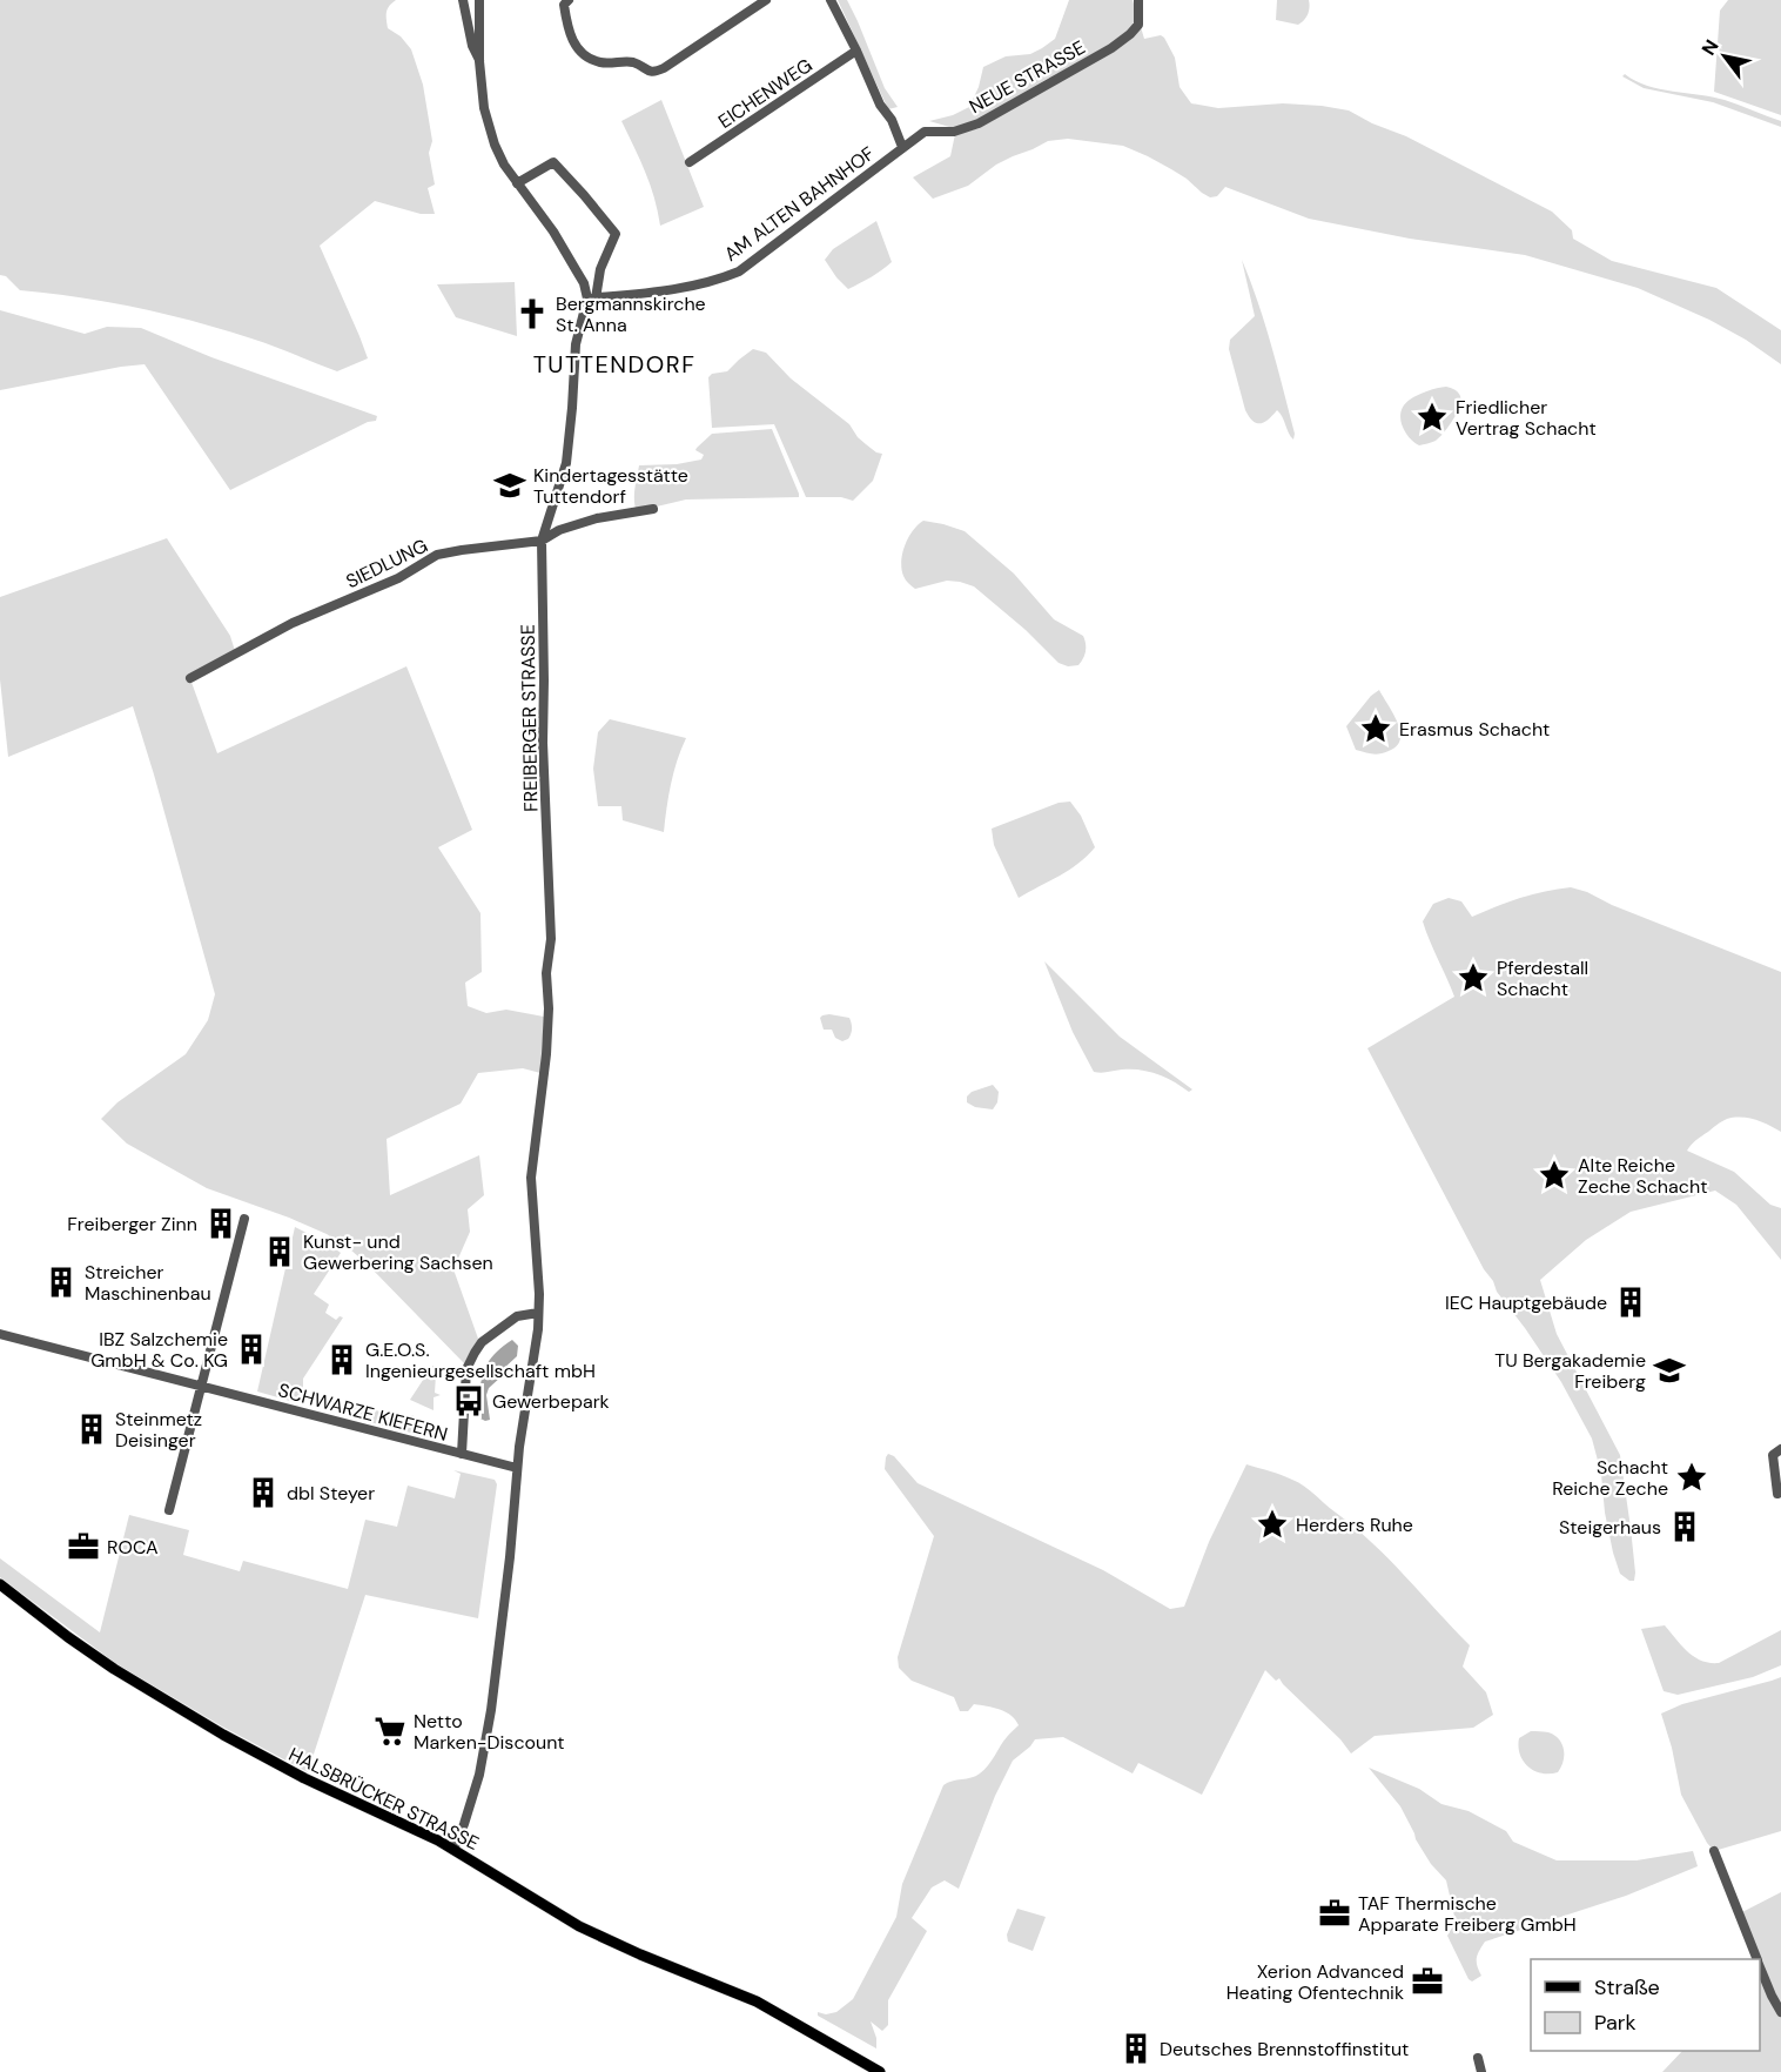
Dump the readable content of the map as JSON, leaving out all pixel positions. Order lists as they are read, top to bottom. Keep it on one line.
{"streets":{"main road":["HALSBRÜCKER STRASSE"],"street":["NEUE STRASSE","EICHENWEG","AM ALTEN BAHNHOF","SIEDLUNG","FREIBERGER STRASSE","SCHWARZE KIEFERN"]},"crossings":[["NEUE STRASSE","AM ALTEN BAHNHOF"],["AM ALTEN BAHNHOF","FREIBERGER STRASSE"],["SIEDLUNG","FREIBERGER STRASSE"],["FREIBERGER STRASSE","SCHWARZE KIEFERN"],["FREIBERGER STRASSE","HALSBRÜCKER STRASSE"]],"districts":["TUTTENDORF"],"places":{"church":["Bergmannskirche St. Anna"],"place":["Friedlicher Vertrag Schacht","Erasmus Schacht","Pferdestall Schacht","Alte Reiche Zeche Schacht","Schacht Reiche Zeche","Herders Ruhe"],"school or university":["Kindertagesstätte Tuttendorf","TU Bergakademie Freiberg"],"building":["Freiberger Zinn","Kunst- und Gewerbering Sachsen","Streicher Maschinenbau","IEC Hauptgebäude","IBZ Salzchemie GmbH & Co. KG","G.E.O.S. Ingenieurgesellschaft mbH","Steinmetz Deisinger","dbl Steyer","Steigerhaus","Deutsches Brennstoffinstitut"],"bus stop":["Gewerbepark"],"office":["ROCA","TAF Thermische Apparate Freiberg GmbH","Xerion Advanced Heating Ofentechnik"],"supermarket":["Netto Marken-Discount"]},"legend":["Straße","Park"],"north":"top left"}
